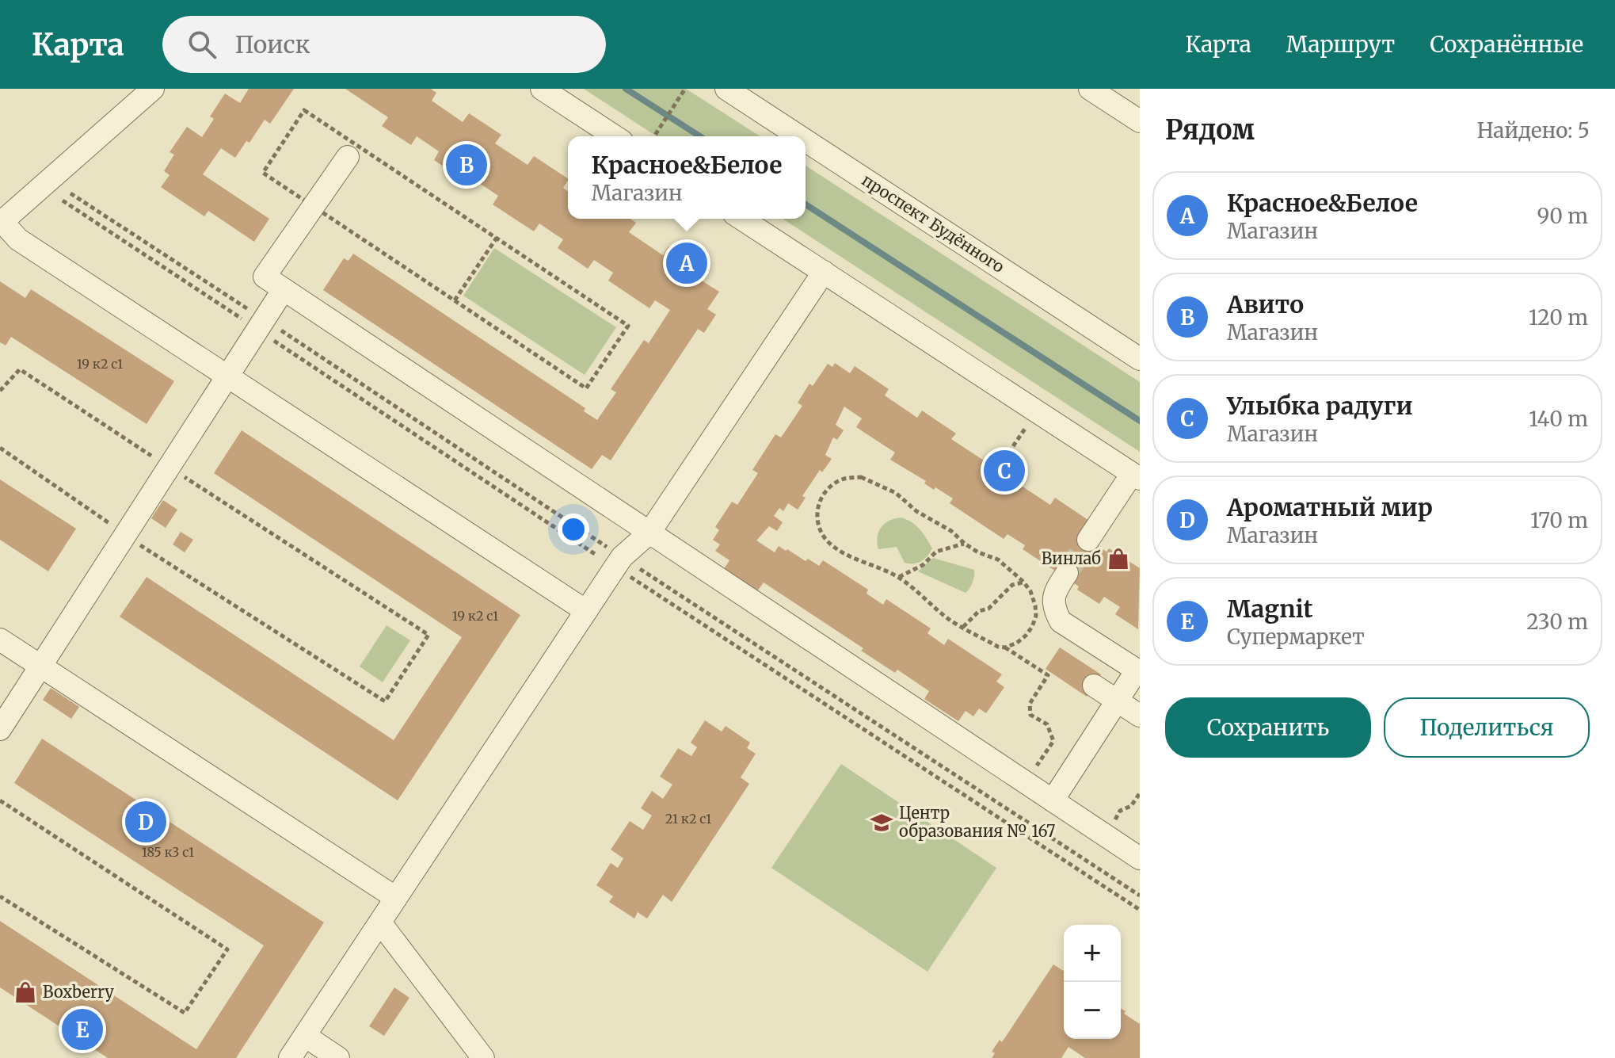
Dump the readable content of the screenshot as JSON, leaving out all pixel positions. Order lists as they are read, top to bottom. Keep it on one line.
{"streets":{"street":["проспект Будённого"]},"places":{"shop":["Винлаб","Boxberry"],"school or university":["Центр образования № 167"]},"house_numbers":["19 к2 с1","19 к2 с1","21 к2 с1","185 к3 с1"],"page":{"header":"Карта","search":"Поиск","nav":["Карта","Маршрут","Сохранённые"],"heading":["Рядом","Найдено: 5"],"popup":["Красное&Белое","Магазин"],"pins":["B","A","C","D","E"],"list":[{"mark":"A","name":"Красное&Белое","note":"Магазин","value":"90 m"},{"mark":"B","name":"Авито","note":"Магазин","value":"120 m"},{"mark":"C","name":"Улыбка радуги","note":"Магазин","value":"140 m"},{"mark":"D","name":"Ароматный мир","note":"Магазин","value":"170 m"},{"mark":"E","name":"Magnit","note":"Супермаркет","value":"230 m"}],"buttons":["Сохранить","Поделиться"],"map_buttons":["+","−"]}}
